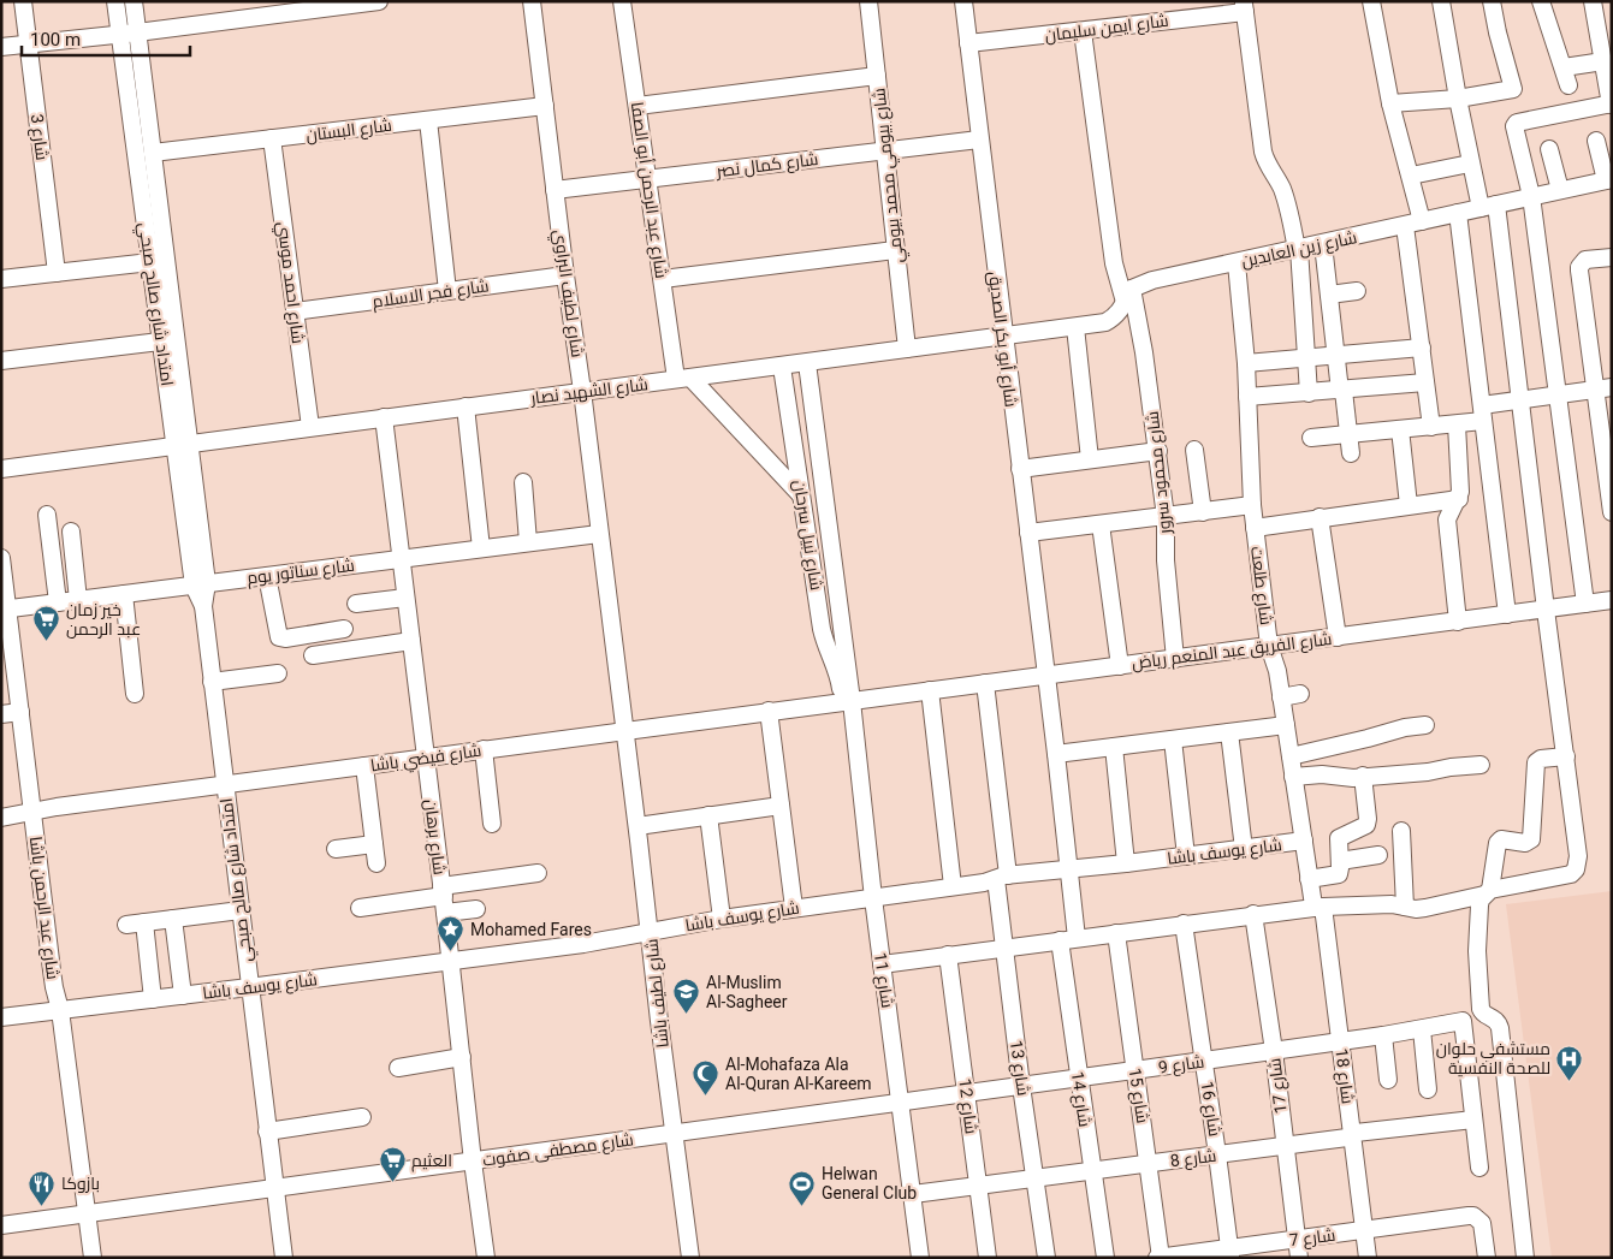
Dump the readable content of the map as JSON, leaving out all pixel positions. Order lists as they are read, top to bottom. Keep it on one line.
{"streets":{"street":["شارع ايمن سليمان","شارع البستان","شارع 3","شارع كمال نصر","شارع بيومي محمد بيومي","شارع عبد الرحمن أبو الصفا","شارع زين العابدين","شارع احمد موسي","شارع فجر الاسلام","شارع لطيف البراوي","امتداد شارع صالح صبحي","شارع أبو بكر الصديق","شارع الشهيد نصار","شارع محمود سرور","شارع نبيل سرحان","شارع سناتور يوم","شارع طلعت","شارع الفريق عبد المنعم رياض","شارع فيضي باشا","شارع برهان","شارع يوسف باشا","شارع عبد الرحمن باشا","شارع 11","شارع لطيف باشا","شارع 9","شارع 13","شارع 18","شارع 17","شارع 15","شارع 14","شارع 12","شارع 16","شارع مصطفى صفوت","شارع 8","شارع 7"]},"crossings":[["شارع ايمن سليمان","شارع أبو بكر الصديق"],["شارع ايمن سليمان","شارع محمود سرور"],["شارع البستان","شارع احمد موسي"],["شارع البستان","شارع لطيف البراوي"],["شارع البستان","امتداد شارع صالح صبحي"],["شارع كمال نصر","شارع بيومي محمد بيومي"],["شارع كمال نصر","شارع عبد الرحمن أبو الصفا"],["شارع كمال نصر","شارع لطيف البراوي"],["شارع كمال نصر","شارع أبو بكر الصديق"],["شارع بيومي محمد بيومي","شارع الشهيد نصار"],["شارع عبد الرحمن أبو الصفا","شارع الشهيد نصار"],["شارع زين العابدين","شارع أبو بكر الصديق"],["شارع زين العابدين","شارع الشهيد نصار"],["شارع زين العابدين","شارع محمود سرور"],["شارع زين العابدين","شارع طلعت"],["شارع احمد موسي","شارع فجر الاسلام"],["شارع احمد موسي","شارع الشهيد نصار"],["شارع فجر الاسلام","شارع لطيف البراوي"],["شارع لطيف البراوي","شارع الشهيد نصار"],["شارع لطيف البراوي","شارع سناتور يوم"],["شارع لطيف البراوي","شارع فيضي باشا"],["شارع لطيف البراوي","شارع لطيف باشا"],["امتداد شارع صالح صبحي","شارع الشهيد نصار"],["امتداد شارع صالح صبحي","شارع سناتور يوم"],["امتداد شارع صالح صبحي","شارع فيضي باشا"],["امتداد شارع صالح صبحي","شارع يوسف باشا"],["امتداد شارع صالح صبحي","شارع مصطفى صفوت"],["شارع أبو بكر الصديق","شارع الشهيد نصار"],["شارع أبو بكر الصديق","شارع الفريق عبد المنعم رياض"],["شارع أبو بكر الصديق","شارع 14"],["شارع الشهيد نصار","شارع نبيل سرحان"],["شارع الشهيد نصار","شارع برهان"],["شارع محمود سرور","شارع الفريق عبد المنعم رياض"],["شارع نبيل سرحان","شارع الفريق عبد المنعم رياض"],["شارع نبيل سرحان","شارع فيضي باشا"],["شارع نبيل سرحان","شارع 11"],["شارع سناتور يوم","شارع برهان"],["شارع سناتور يوم","شارع عبد الرحمن باشا"],["شارع طلعت","شارع الفريق عبد المنعم رياض"],["شارع طلعت","شارع يوسف باشا"],["شارع طلعت","شارع 18"],["شارع الفريق عبد المنعم رياض","شارع فيضي باشا"],["شارع الفريق عبد المنعم رياض","شارع 11"],["شارع الفريق عبد المنعم رياض","شارع 13"],["شارع فيضي باشا","شارع برهان"],["شارع فيضي باشا","شارع عبد الرحمن باشا"],["شارع فيضي باشا","شارع 11"],["شارع فيضي باشا","شارع لطيف باشا"],["شارع برهان","شارع يوسف باشا"],["شارع برهان","شارع مصطفى صفوت"],["شارع يوسف باشا","شارع عبد الرحمن باشا"],["شارع يوسف باشا","شارع 11"],["شارع يوسف باشا","شارع لطيف باشا"],["شارع يوسف باشا","شارع 13"],["شارع يوسف باشا","شارع 14"],["شارع عبد الرحمن باشا","شارع مصطفى صفوت"],["شارع 11","شارع 9"],["شارع 11","شارع مصطفى صفوت"],["شارع 11","شارع 8"],["شارع لطيف باشا","شارع مصطفى صفوت"],["شارع 9","شارع 13"],["شارع 9","شارع 18"],["شارع 9","شارع 17"],["شارع 9","شارع 15"],["شارع 9","شارع 14"],["شارع 9","شارع 12"],["شارع 9","شارع 16"],["شارع 9","شارع مصطفى صفوت"],["شارع 9","شارع 8"],["شارع 13","شارع 8"],["شارع 18","شارع 8"],["شارع 18","شارع 7"],["شارع 17","شارع 8"],["شارع 17","شارع 7"],["شارع 15","شارع 8"],["شارع 15","شارع 7"],["شارع 14","شارع 8"],["شارع 12","شارع 8"],["شارع 16","شارع 8"],["شارع 16","شارع 7"]],"places":{"supermarket":["خير زمان عبد الرحمن","العثيم"],"place":["Mohamed Fares"],"school or university":["Al-Muslim Al-Sagheer"],"hospital":["مستشفي حلوان للصحة النفسية"],"mosque":["Al-Mohafaza Ala Al-Quran Al-Kareem"],"restaurant":["بازوكا"],"sports":["Helwan General Club"]},"scale_bar":"100 m"}
